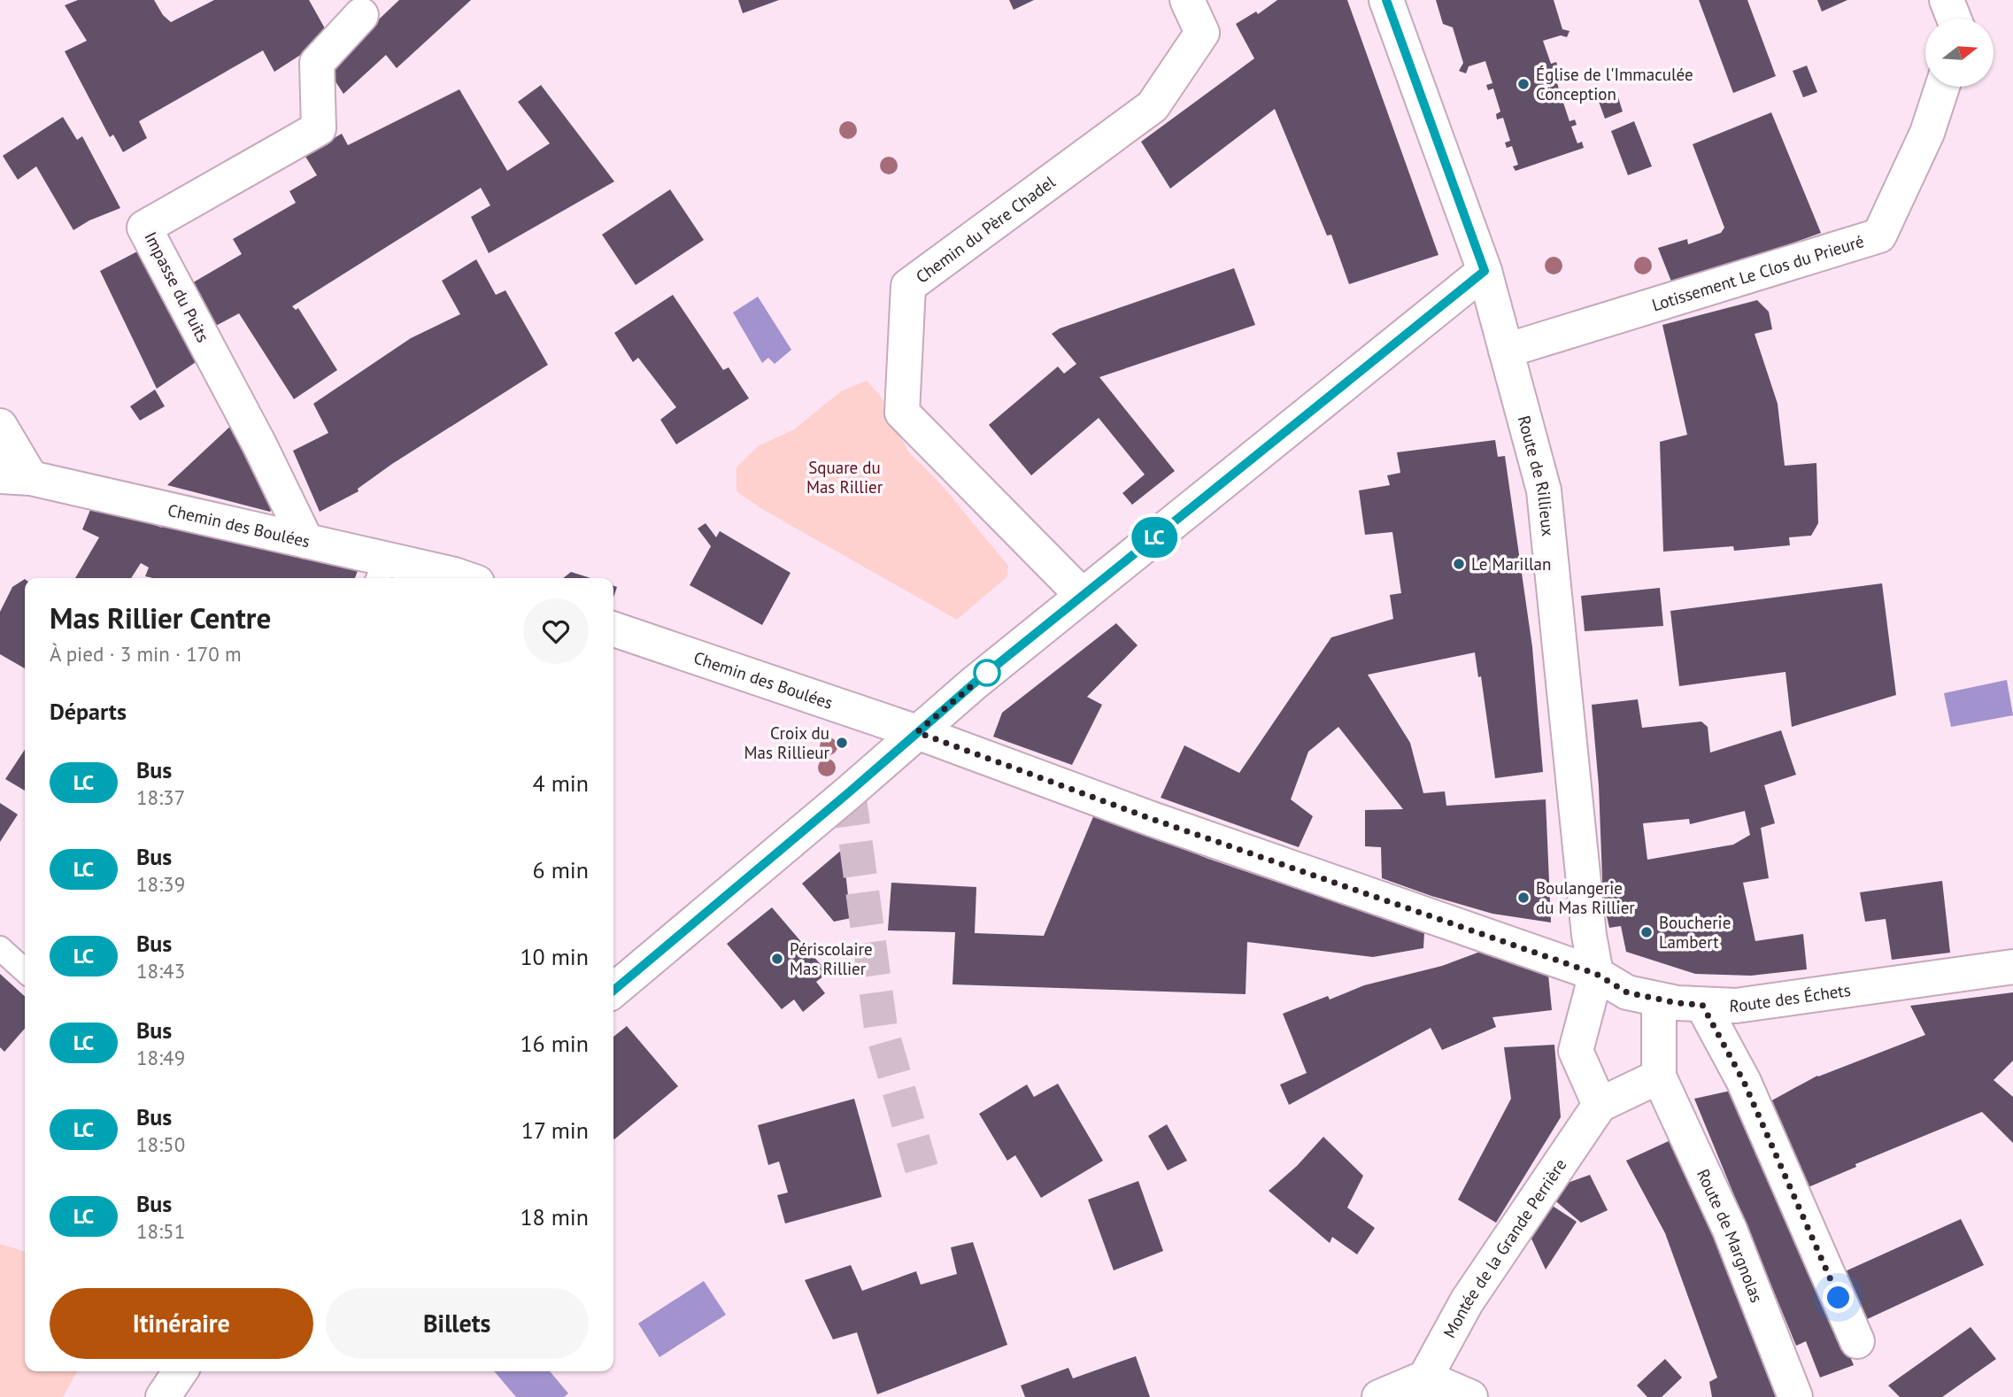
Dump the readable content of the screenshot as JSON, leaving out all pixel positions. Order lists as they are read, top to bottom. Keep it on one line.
{"streets":{"street":["Chemin du Père Chadel","Lotissement Le Clos du Prieuré","Impasse du Puits","Route de Rillieux","Chemin des Boulées","Route des Échets","Route de Margnolas","Montée de la Grande Perrière"]},"crossings":[["Lotissement Le Clos du Prieuré","Route de Rillieux"],["Impasse du Puits","Chemin des Boulées"],["Route de Rillieux","Route des Échets"],["Chemin des Boulées","Route des Échets"]],"parks":["Square du Mas Rillier"],"places":["Église de l'Immaculée Conception","Le Marillan","Croix du Mas Rillieur","Boulangerie du Mas Rillier","Boucherie Lambert","Périscolaire Mas Rillier"],"lines":["bus line LC"],"north":"right","page":{"on_map":"LC","heading":[["Mas Rillier Centre","À pied · 3 min · 170 m"],"Départs"],"list":[{"mark":"LC","name":"Bus","note":"18:37","value":"4 min"},{"mark":"LC","name":"Bus","note":"18:39","value":"6 min"},{"mark":"LC","name":"Bus","note":"18:43","value":"10 min"},{"mark":"LC","name":"Bus","note":"18:49","value":"16 min"},{"mark":"LC","name":"Bus","note":"18:50","value":"17 min"},{"mark":"LC","name":"Bus","note":"18:51","value":"18 min"}],"buttons":["Itinéraire","Billets"]}}
